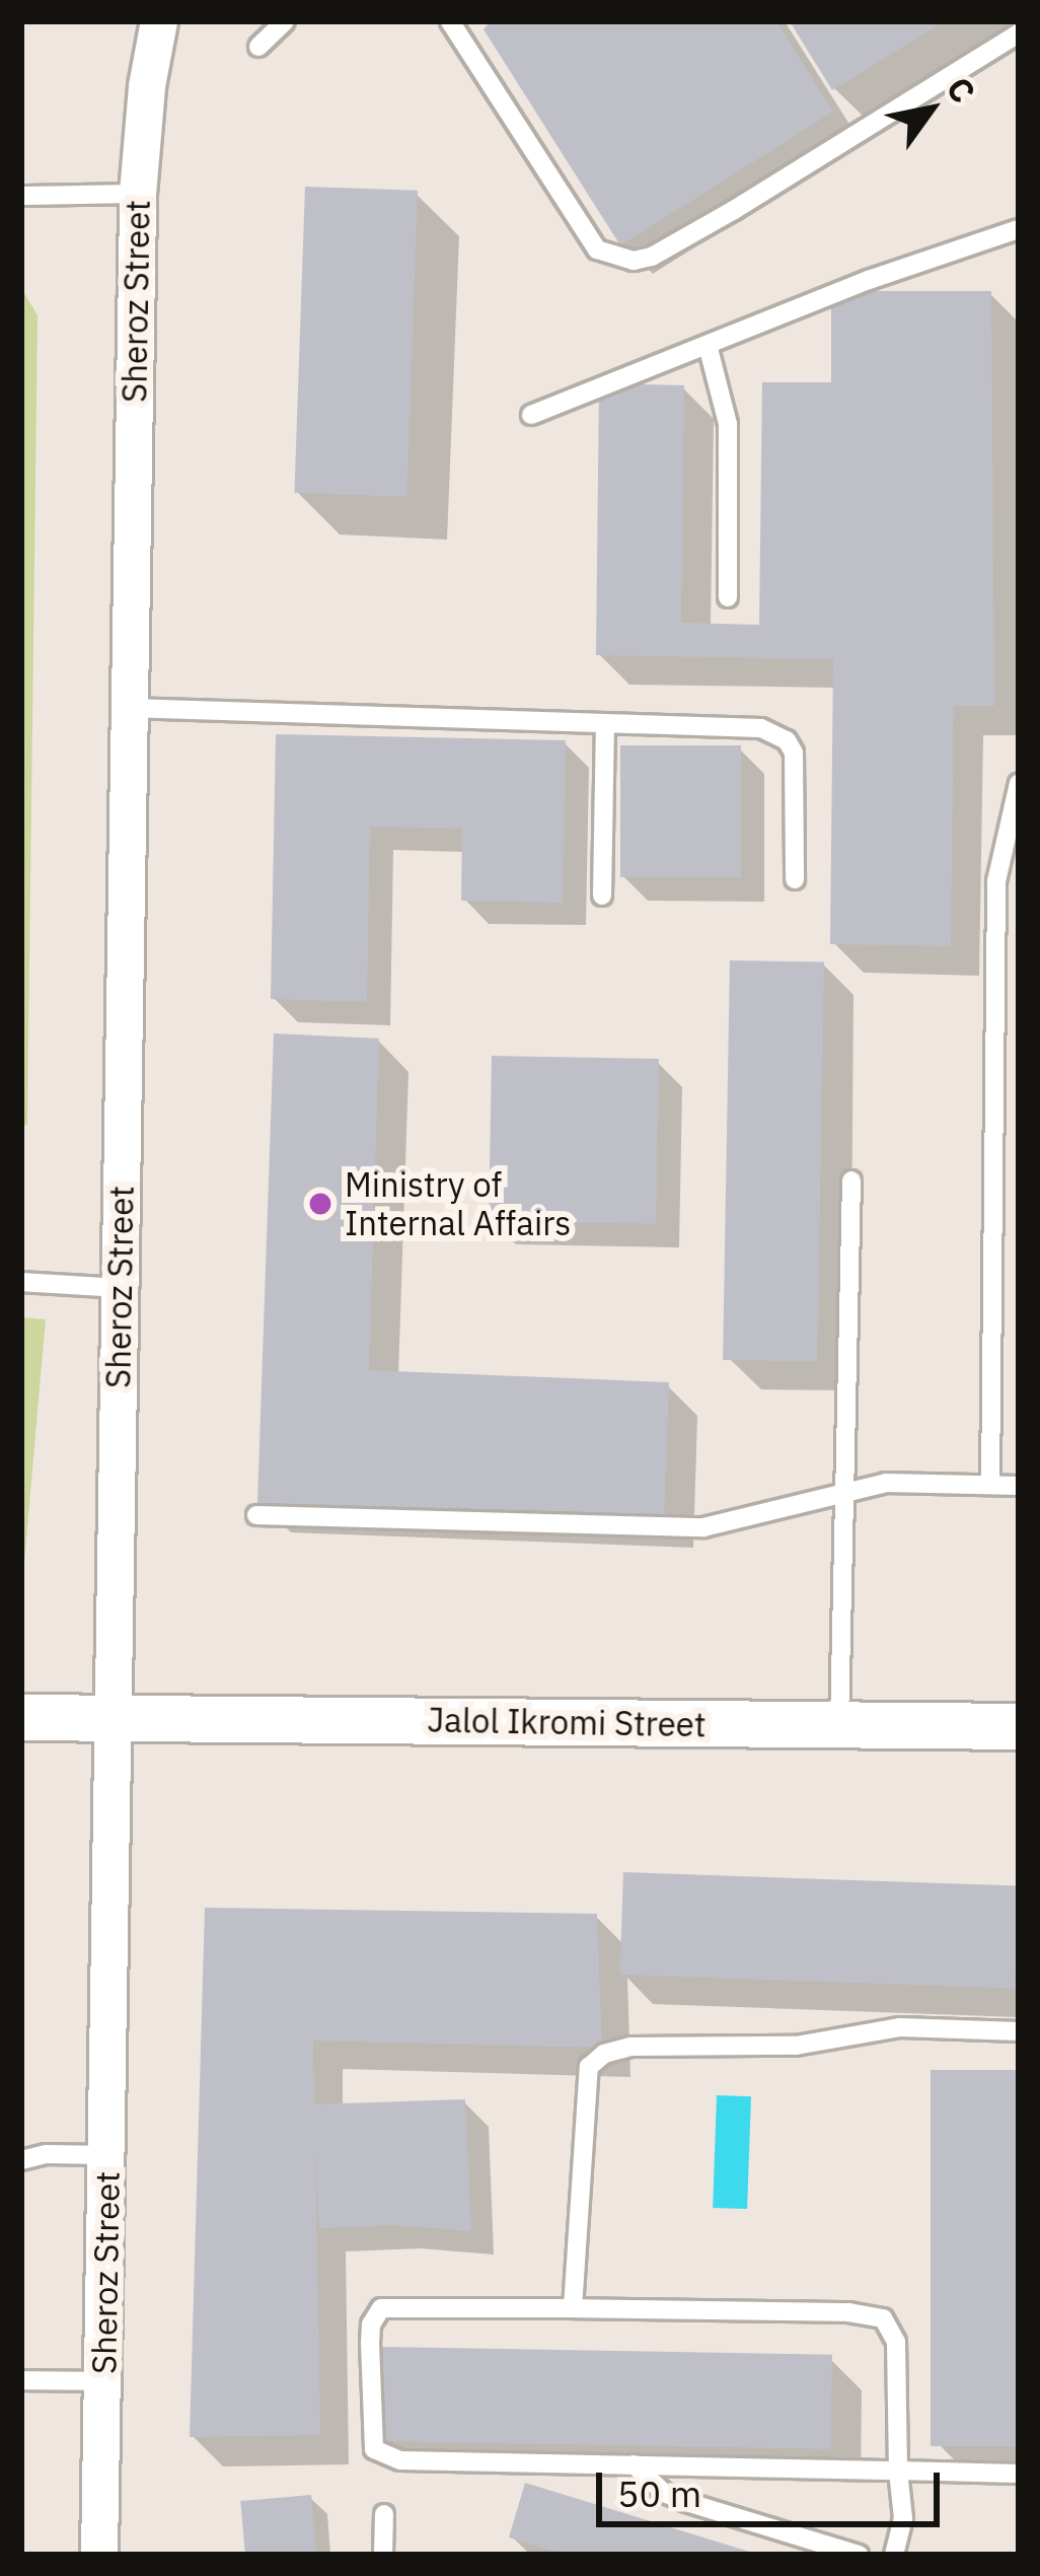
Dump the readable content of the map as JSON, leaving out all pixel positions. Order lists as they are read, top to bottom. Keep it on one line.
{"streets":{"street":["Sheroz Street","Jalol Ikromi Street"]},"crossings":[["Sheroz Street","Jalol Ikromi Street"]],"places":["Ministry of Internal Affairs"],"scale_bar":"50 m","north":"top right"}
